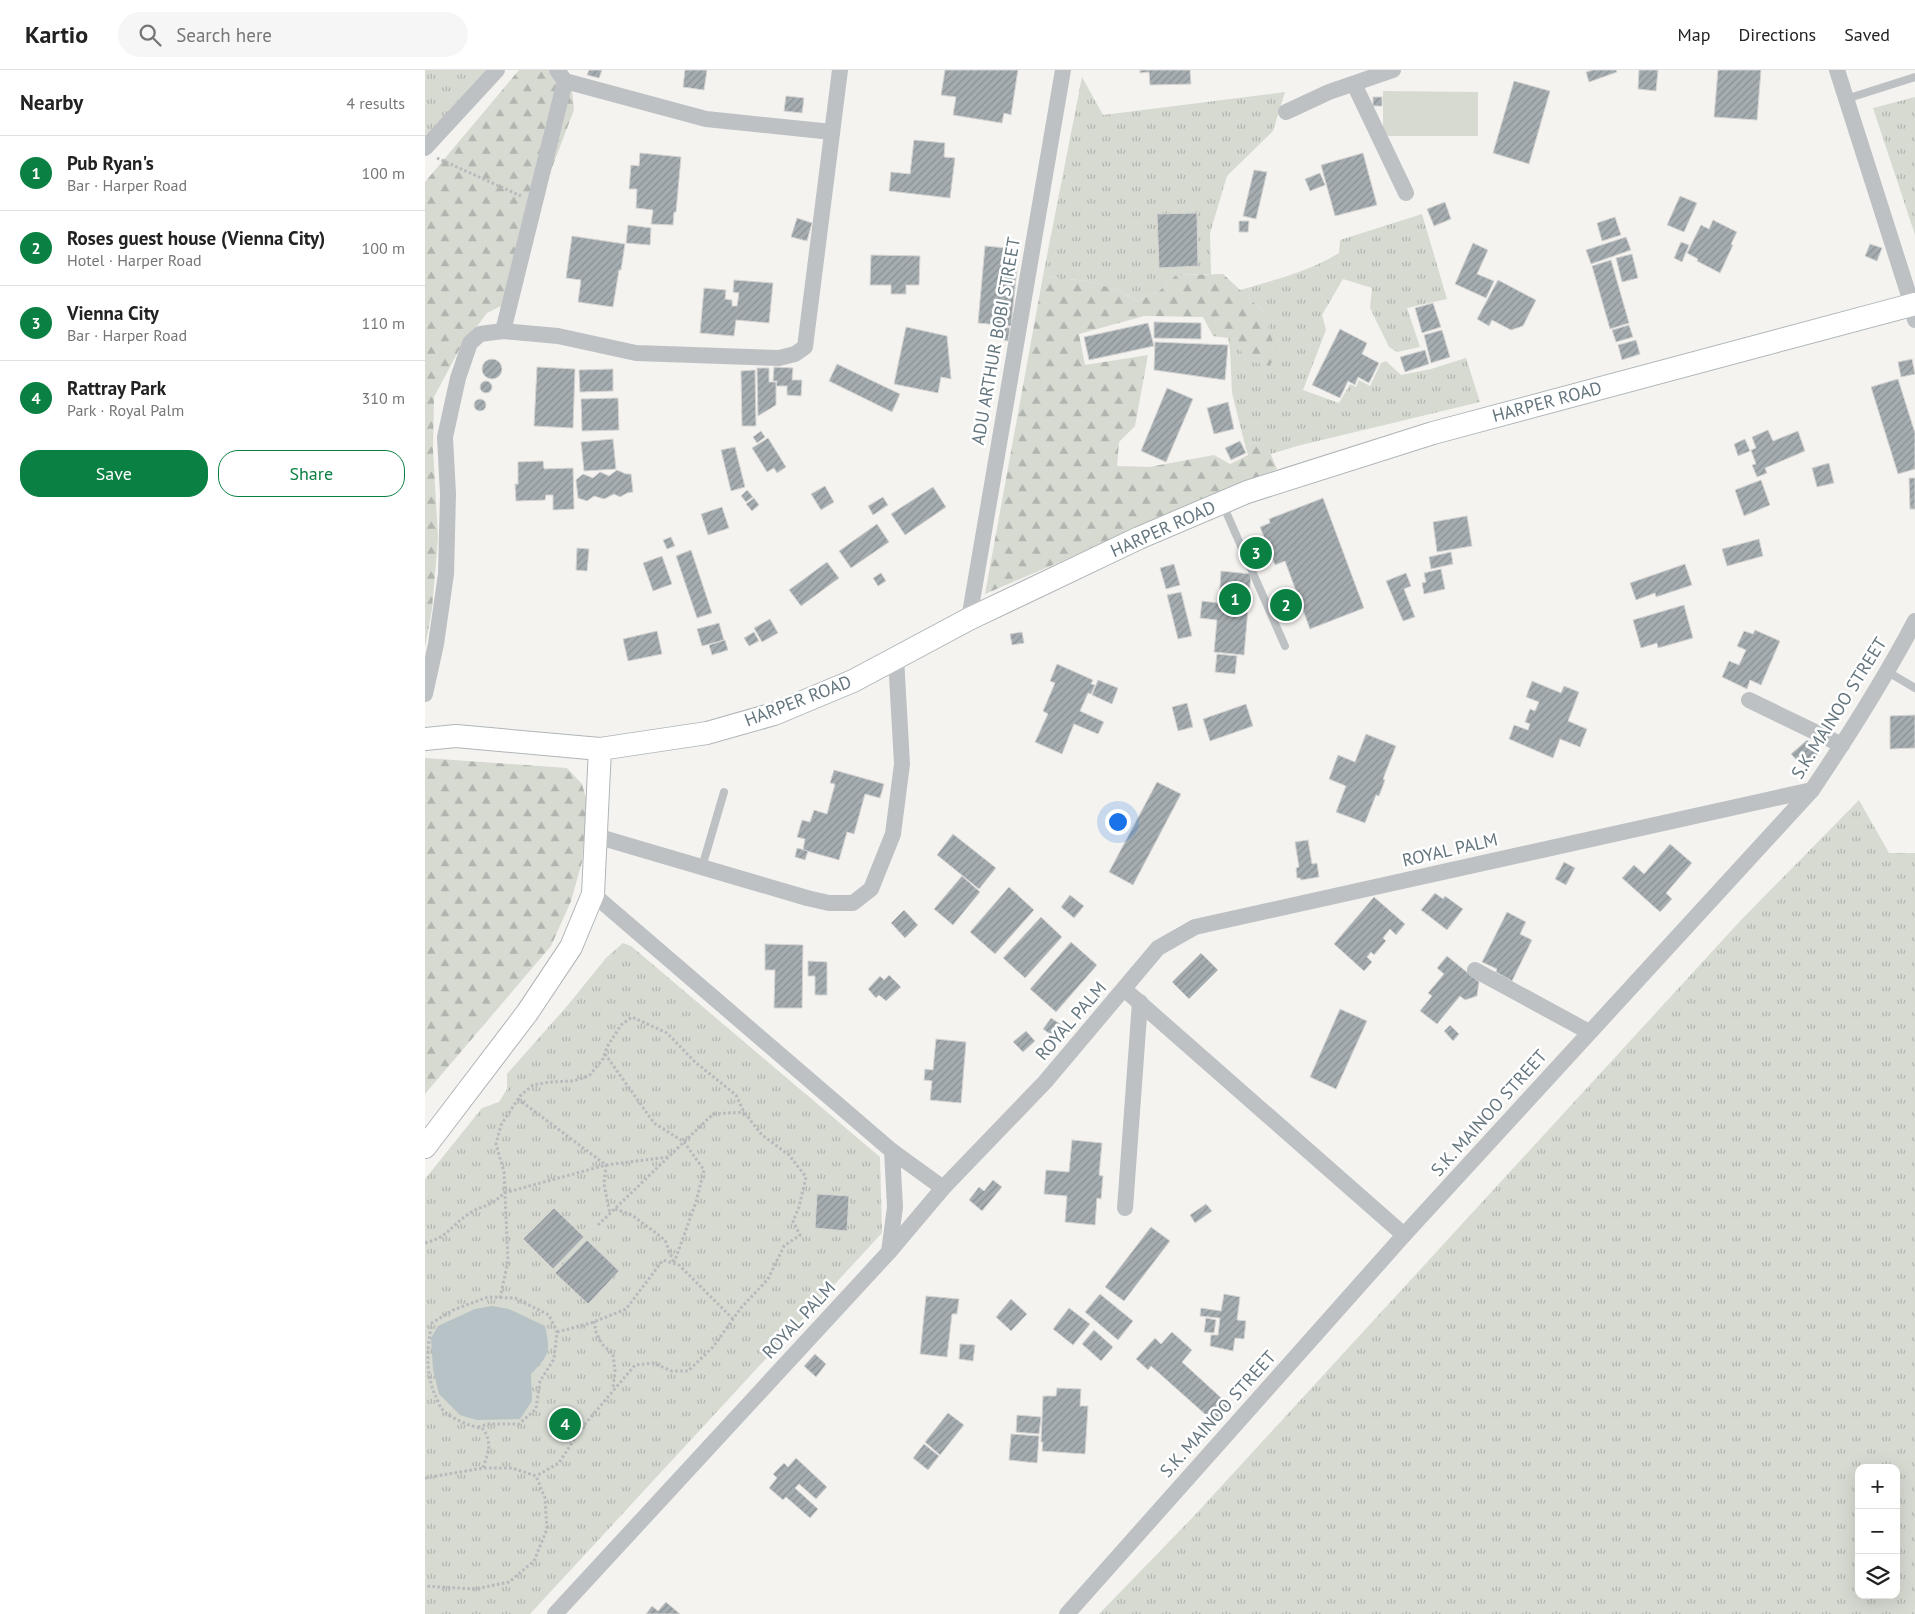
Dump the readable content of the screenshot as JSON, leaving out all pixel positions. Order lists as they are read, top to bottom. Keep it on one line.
{"streets":{"main road":["HARPER ROAD"],"street":["ADU ARTHUR BOBI STREET","S.K. MAINOO STREET","ROYAL PALM"]},"crossings":[["ADU ARTHUR BOBI STREET","HARPER ROAD"],["S.K. MAINOO STREET","ROYAL PALM"]],"page":{"header":"Kartio","search":"Search here","nav":["Map","Directions","Saved"],"heading":["Nearby","4 results"],"list":[{"mark":"1","name":"Pub Ryan's","note":"Bar · Harper Road","value":"100 m"},{"mark":"2","name":"Roses guest house (Vienna City)","note":"Hotel · Harper Road","value":"100 m"},{"mark":"3","name":"Vienna City","note":"Bar · Harper Road","value":"110 m"},{"mark":"4","name":"Rattray Park","note":"Park · Royal Palm","value":"310 m"}],"buttons":["Save","Share"],"pins":["3","1","2","4"],"map_buttons":["+","−"]}}
